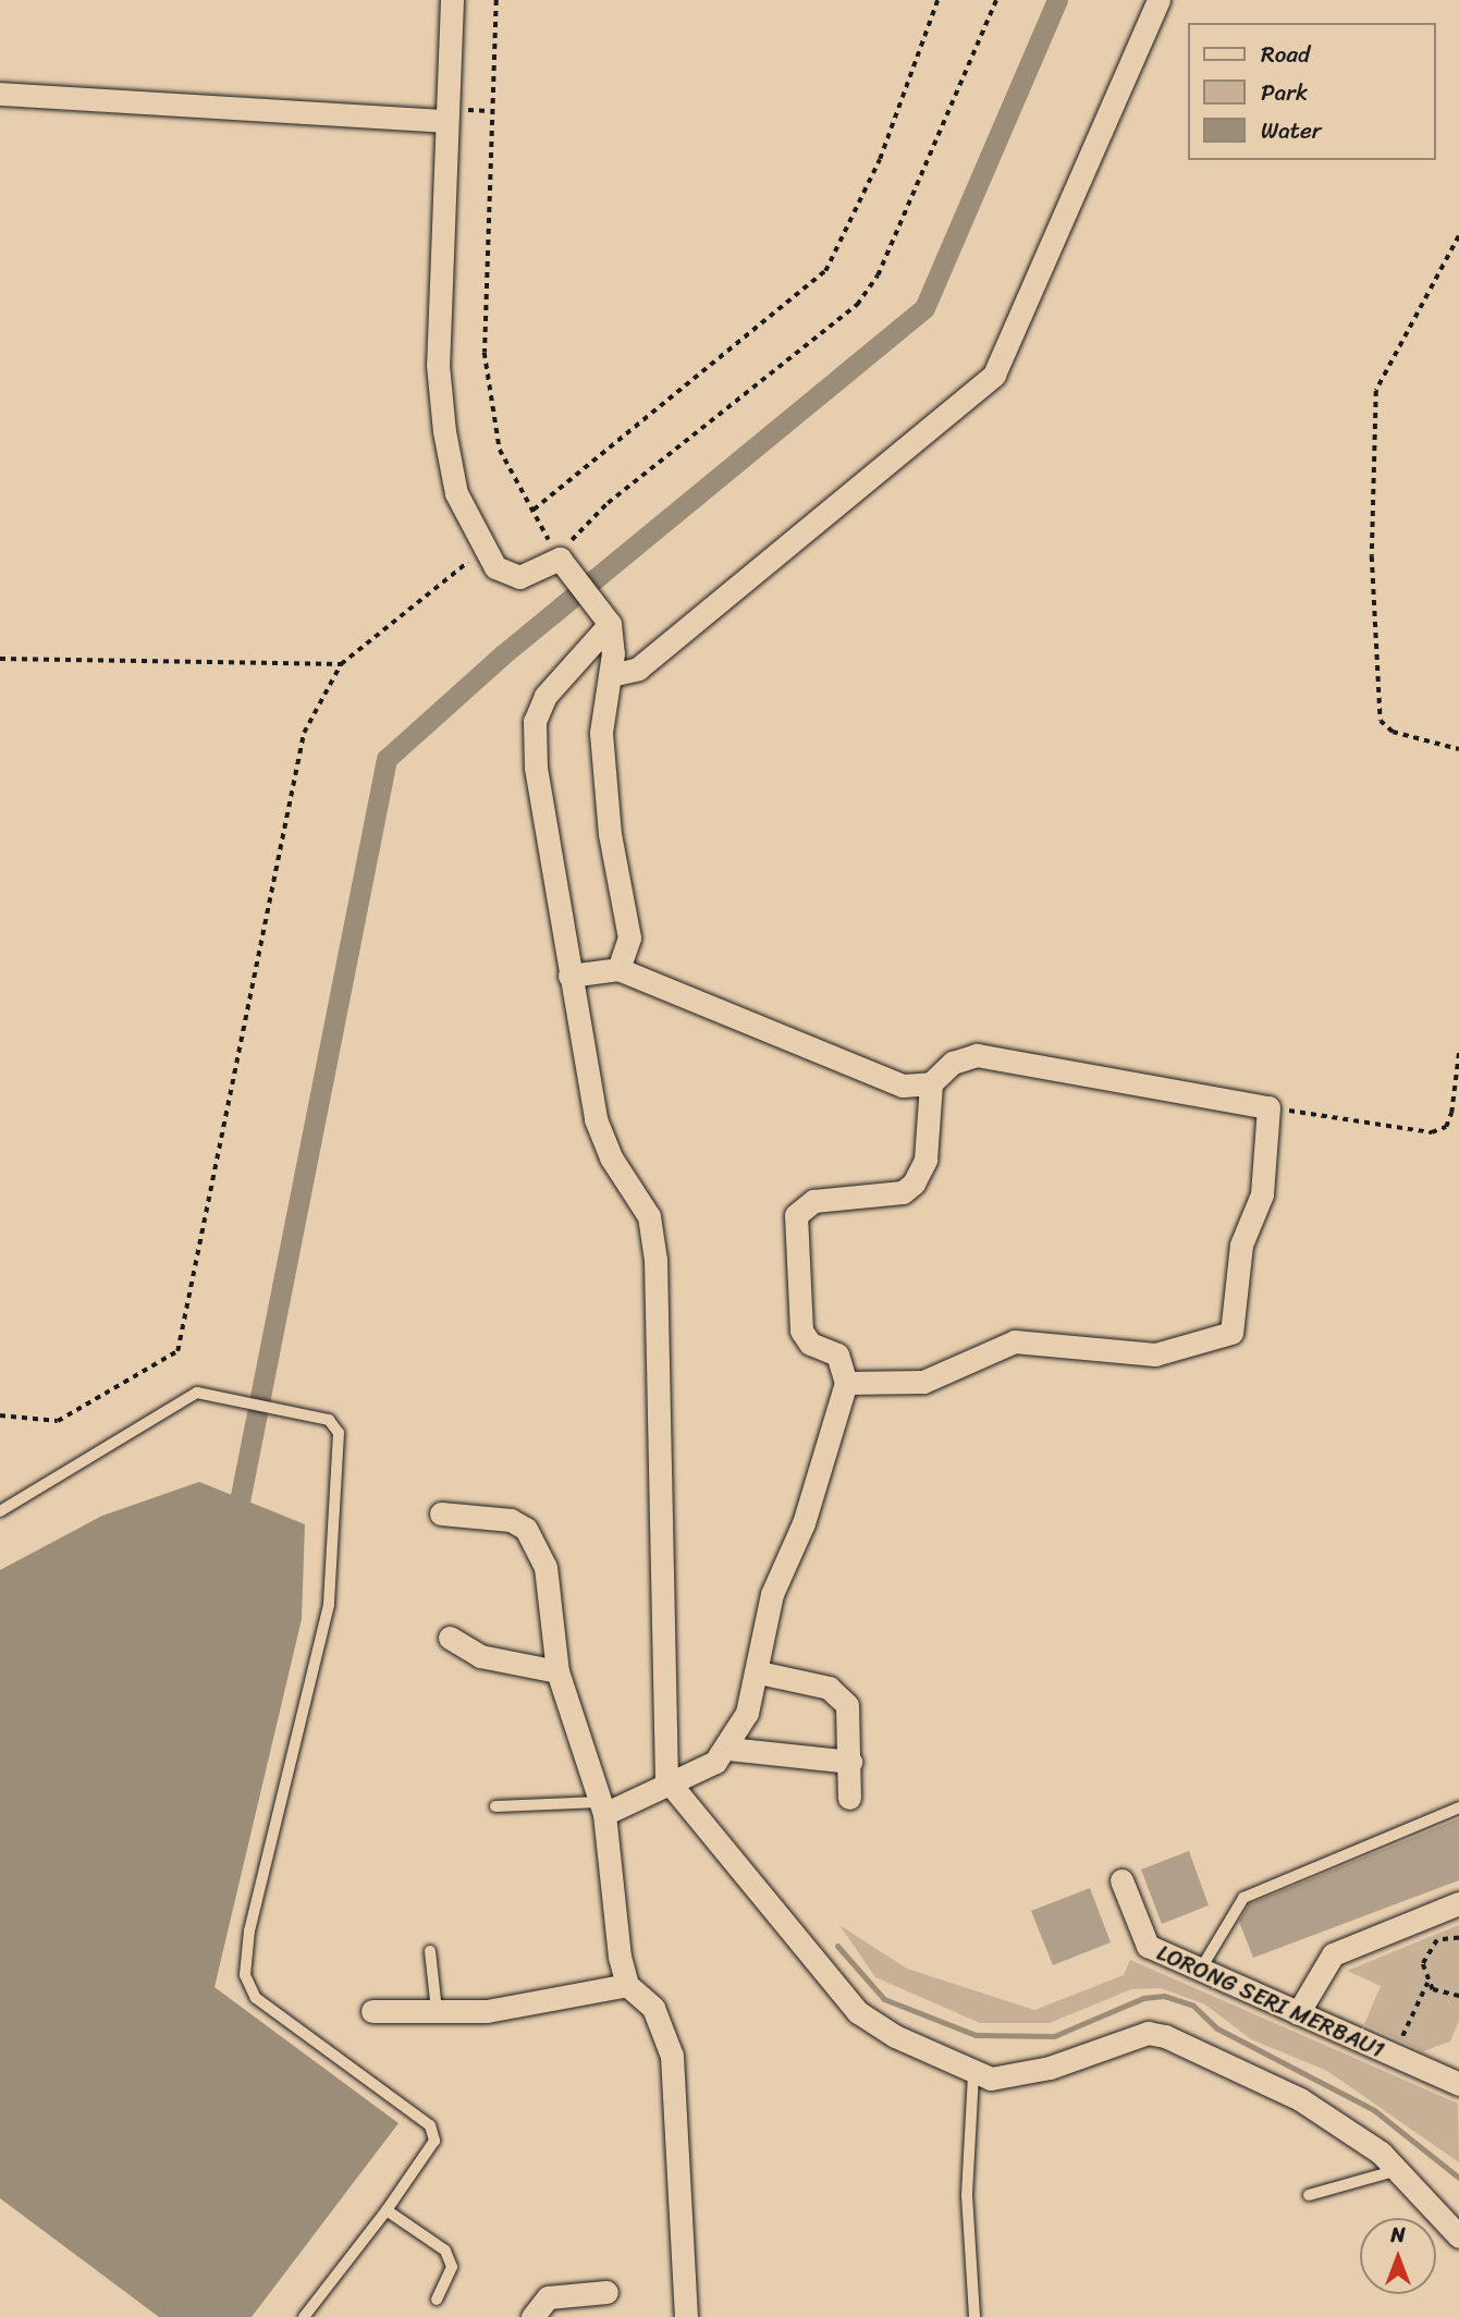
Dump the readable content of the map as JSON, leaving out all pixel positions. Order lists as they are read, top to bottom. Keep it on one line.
{"streets":{"street":["LORONG SERI MERBAU1"]},"legend":["Road","Park","Water"],"north":"top"}
